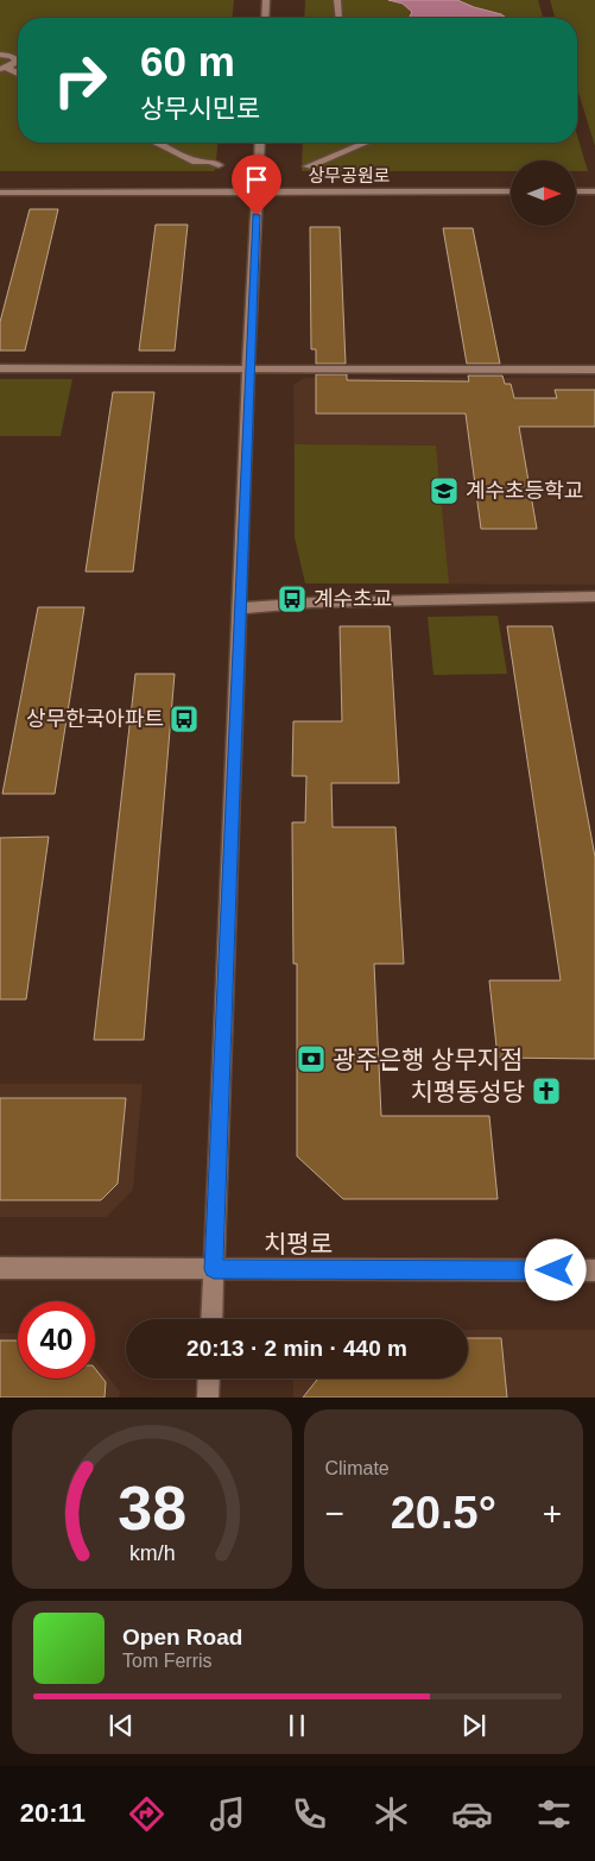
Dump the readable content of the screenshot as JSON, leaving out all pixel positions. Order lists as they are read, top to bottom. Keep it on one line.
{"streets":{"street":["상무공원로","치평로"]},"places":{"school or university":["계수초등학교"],"bus stop":["계수초교","상무한국아파트"],"bank":["광주은행 상무지점"],"church":["치평동성당"]},"north":"right","page":{"turn":["60 m","상무시민로"],"limit":"40","trip":"20:13 · 2 min · 440 m","tile":"Climate","heat":["−","20.5°","+"],"song":["Open Road","Tom Ferris"],"tabs":"20:11","gauge":["38","km/h"]}}
